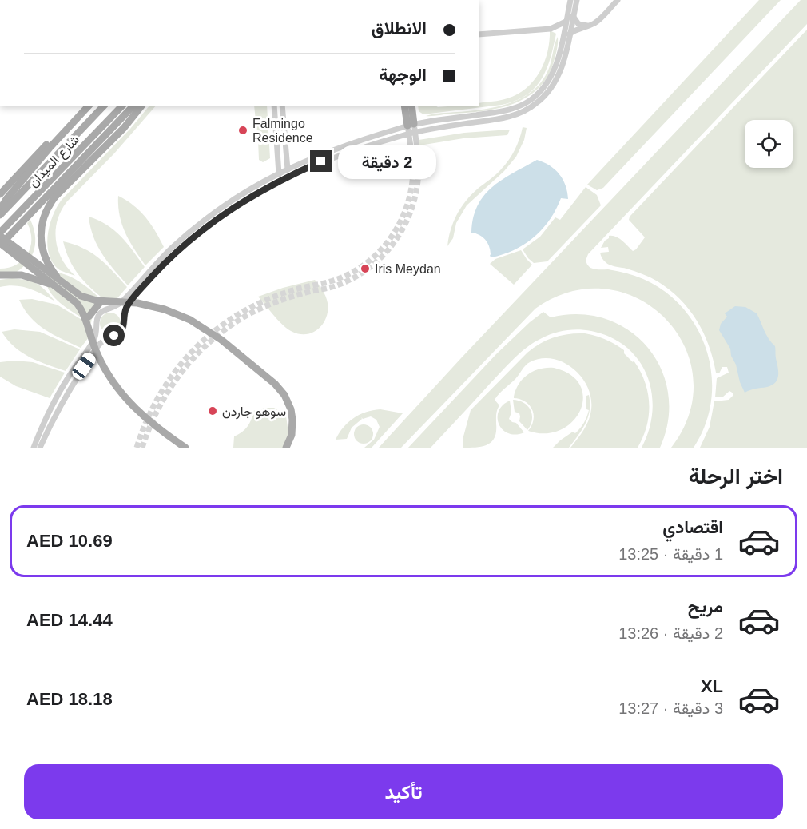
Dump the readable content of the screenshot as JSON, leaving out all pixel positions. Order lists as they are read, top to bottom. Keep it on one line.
{"streets":{"main road":["شارع الميدان"]},"places":["Falmingo Residence","Iris Meydan","سوهو جاردن"],"page":{"banner":["الانطلاق","الوجهة"],"bubble":"2 دقيقة","heading":"اختر الرحلة","list":[{"name":"اقتصادي","note":"1 دقيقة · 13:25","value":"AED 10.69"},{"name":"مريح","note":"2 دقيقة · 13:26","value":"AED 14.44"},{"name":"XL","note":"3 دقيقة · 13:27","value":"AED 18.18"}],"buttons":"تأكيد"}}
